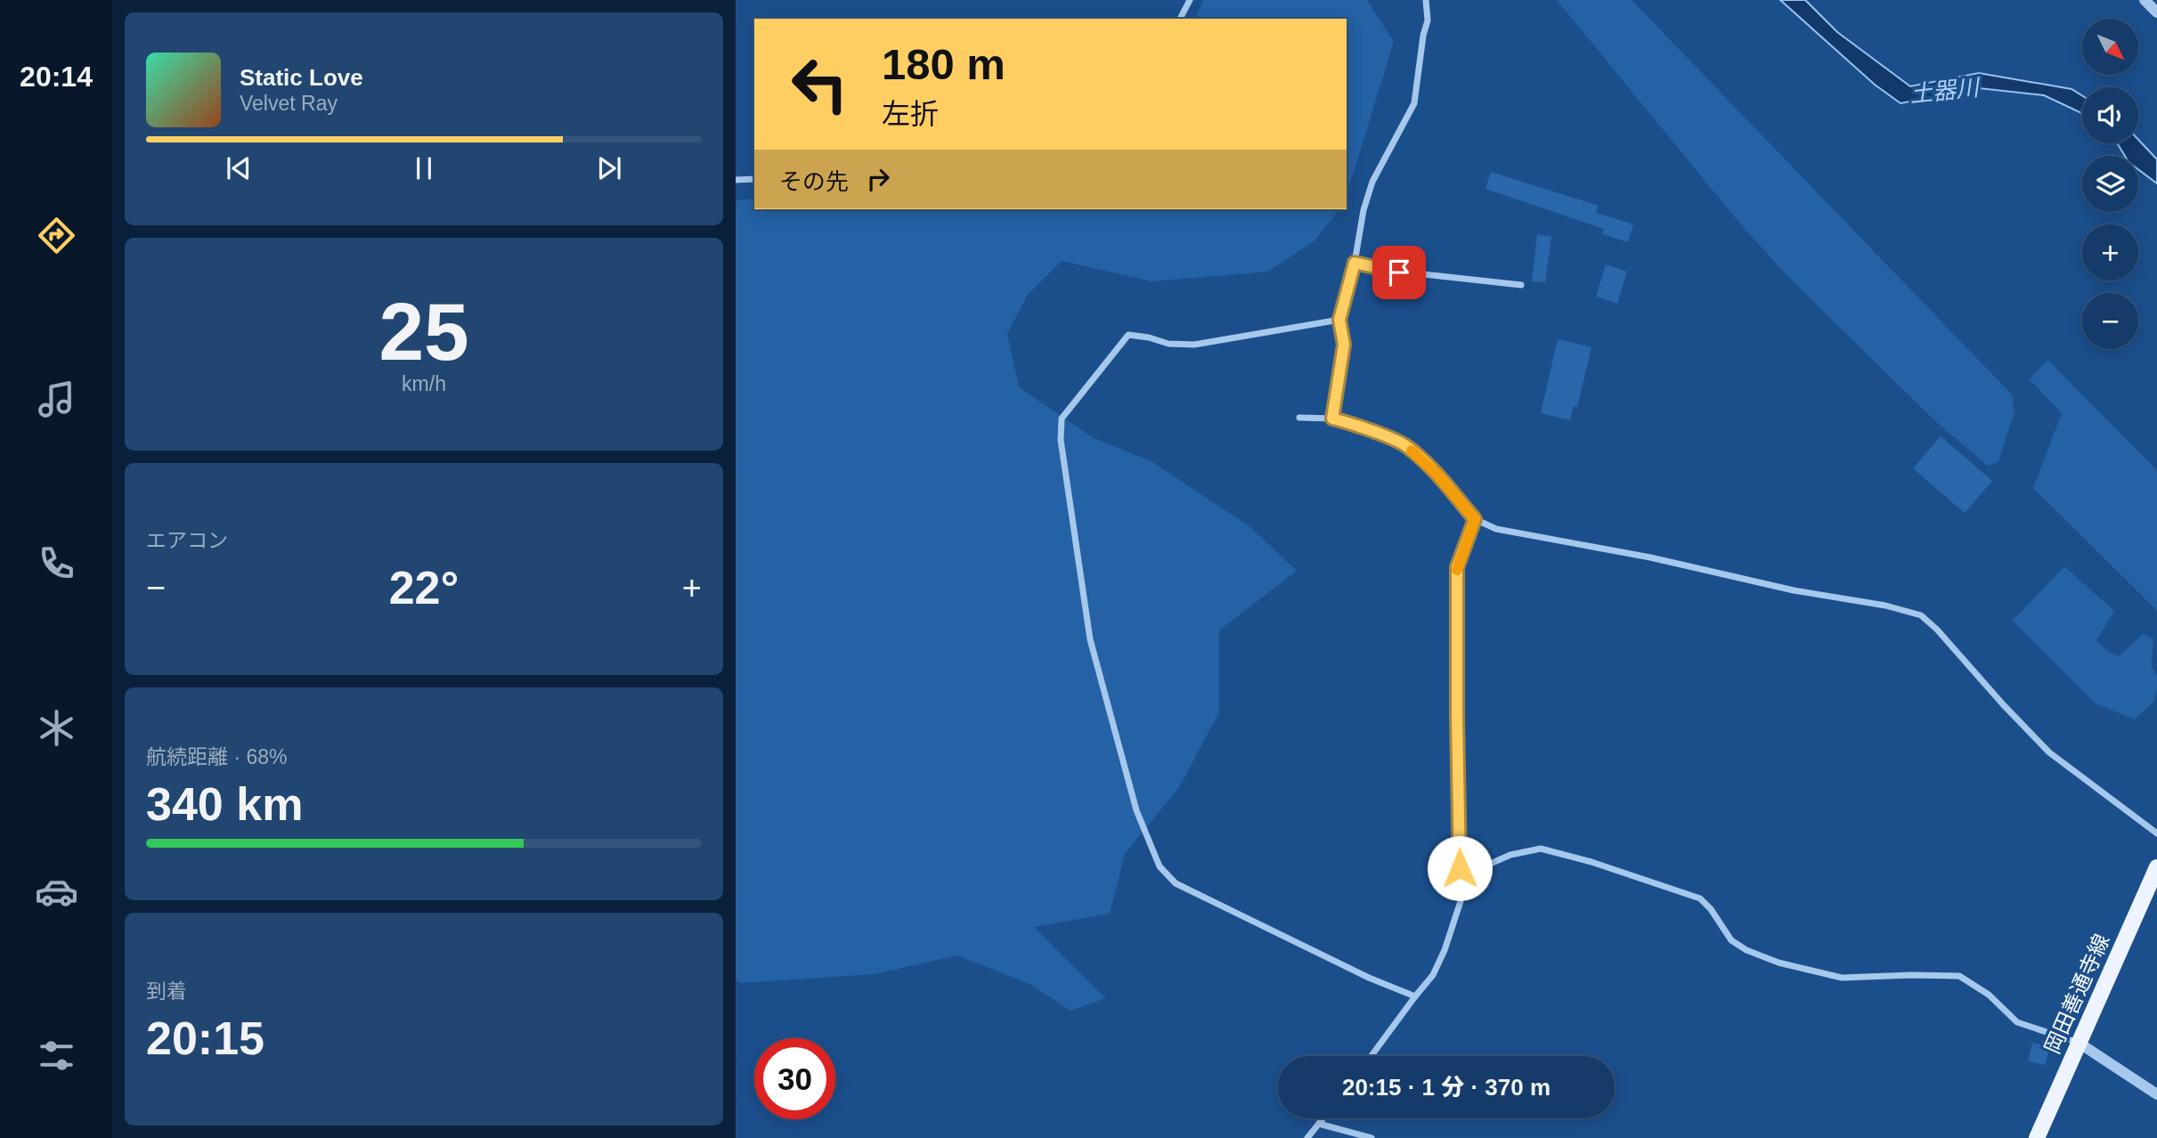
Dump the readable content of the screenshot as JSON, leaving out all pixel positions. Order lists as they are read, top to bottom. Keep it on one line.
{"streets":{"main road":["岡田善通寺線"]},"water":["土器川"],"north":"bottom right","page":{"tabs":"20:14","map_buttons":["+","−"],"turn":["180 m","左折"],"song":["Static Love","Velvet Ray"],"then":"その先","tile":[["25","km/h"],"エアコン",["航続距離 · 68%","340 km"],["到着","20:15"]],"heat":["−","22°","+"],"limit":"30","trip":"20:15 · 1 分 · 370 m"}}
